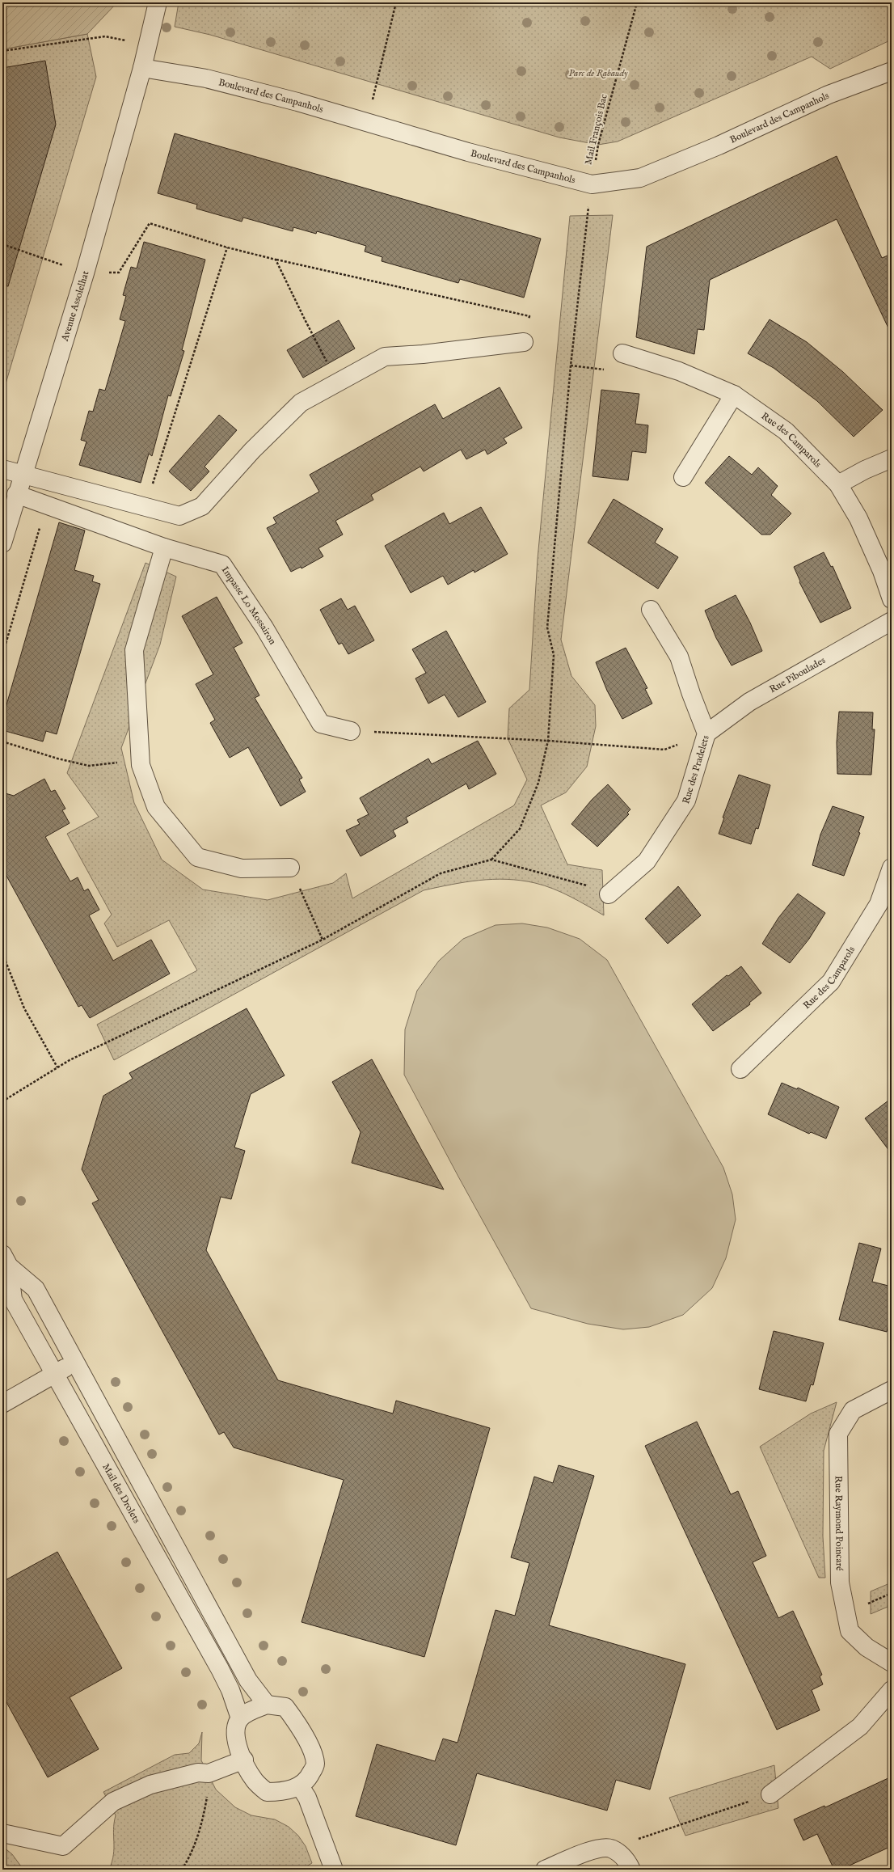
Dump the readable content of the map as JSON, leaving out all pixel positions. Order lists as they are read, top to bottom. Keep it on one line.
{"streets":{"street":["Boulevard des Campanhols","Avenue Assolelhat","Rue des Camparols","Impasse Lo Mossairon","Rue Piboulades","Rue des Pradelets","Mail des Drolets","Rue Raymond Poincaré"],"path":["Mail François Bac"]},"crossings":[["Boulevard des Campanhols","Mail François Bac"],["Boulevard des Campanhols","Avenue Assolelhat"],["Avenue Assolelhat","Impasse Lo Mossairon"],["Rue Piboulades","Rue des Pradelets"]],"parks":["Parc de Rabaudy"]}
